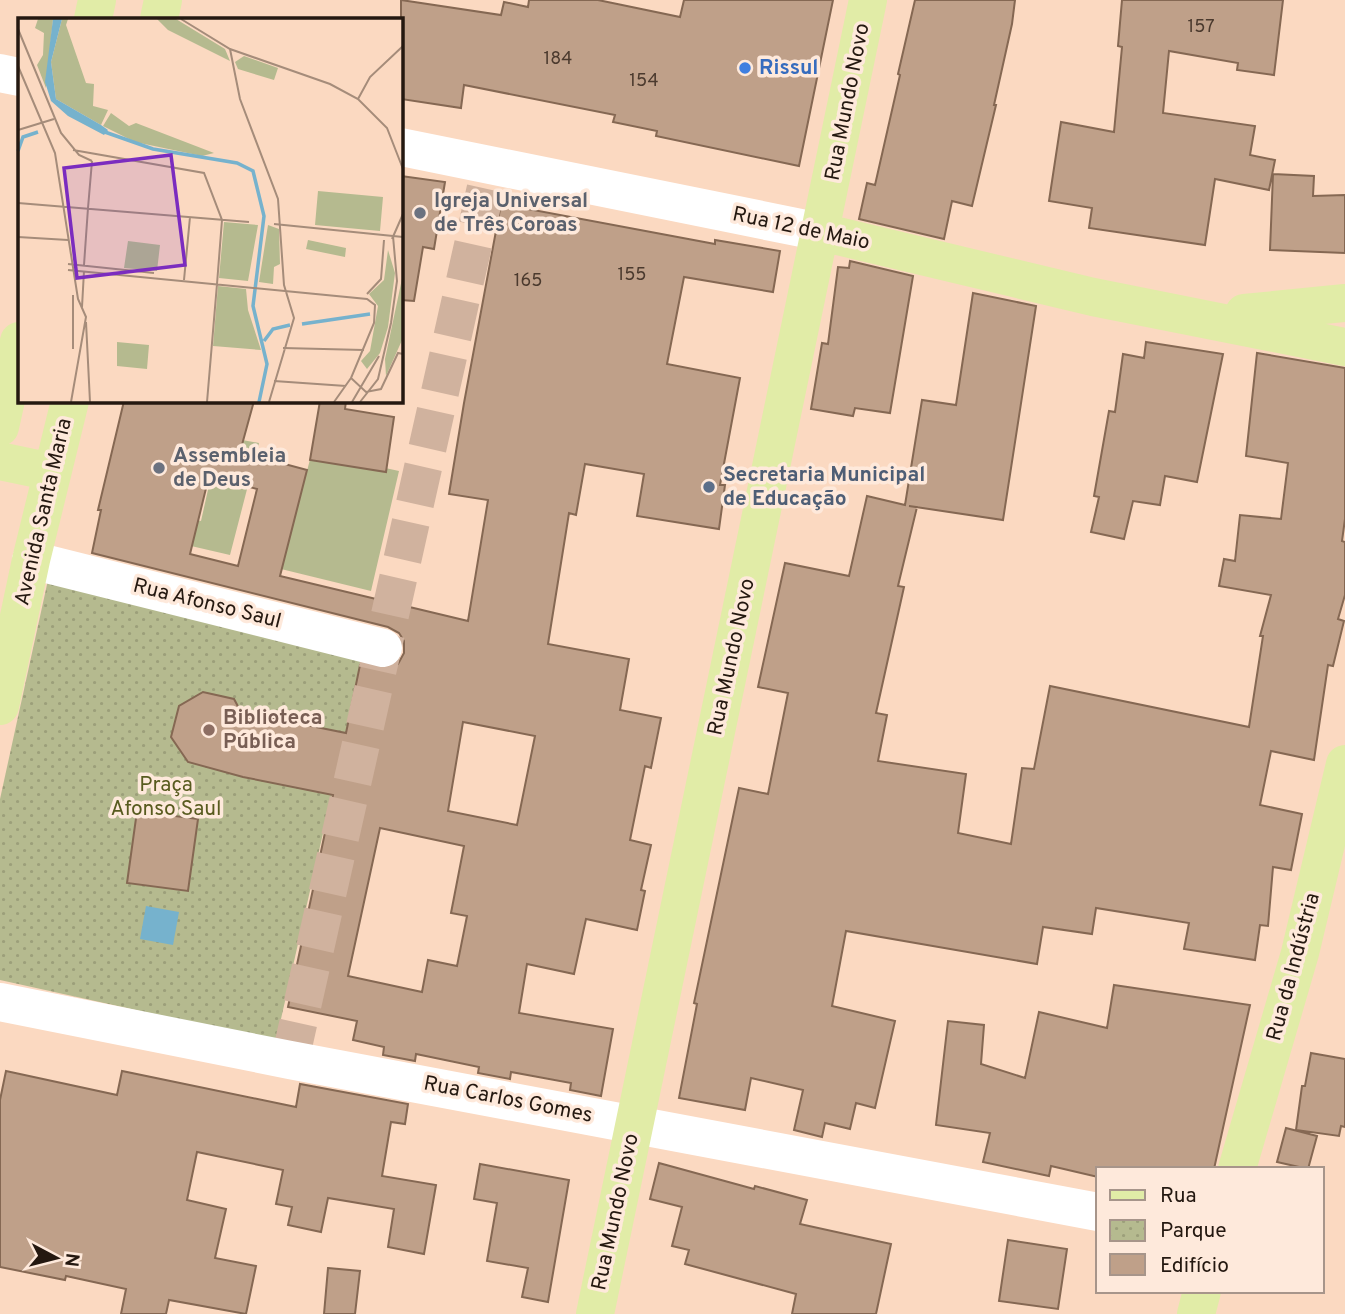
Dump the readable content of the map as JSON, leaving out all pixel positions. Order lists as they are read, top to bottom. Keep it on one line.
{"streets":{"main road":["Rua Mundo Novo","Rua 12 de Maio","Avenida Santa Maria","Rua da Indústria"],"street":["Rua Afonso Saul","Rua Carlos Gomes"]},"crossings":[["Rua Mundo Novo","Rua 12 de Maio"],["Rua Mundo Novo","Rua Carlos Gomes"],["Avenida Santa Maria","Rua Afonso Saul"]],"parks":["Praça Afonso Saul"],"places":["Rissul","Igreja Universal de Três Coroas","Assembleia de Deus","Secretaria Municipal de Educação","Biblioteca Pública"],"house_numbers":["157","184","154","155","165"],"legend":["Rua","Parque","Edifício"],"north":"right"}
